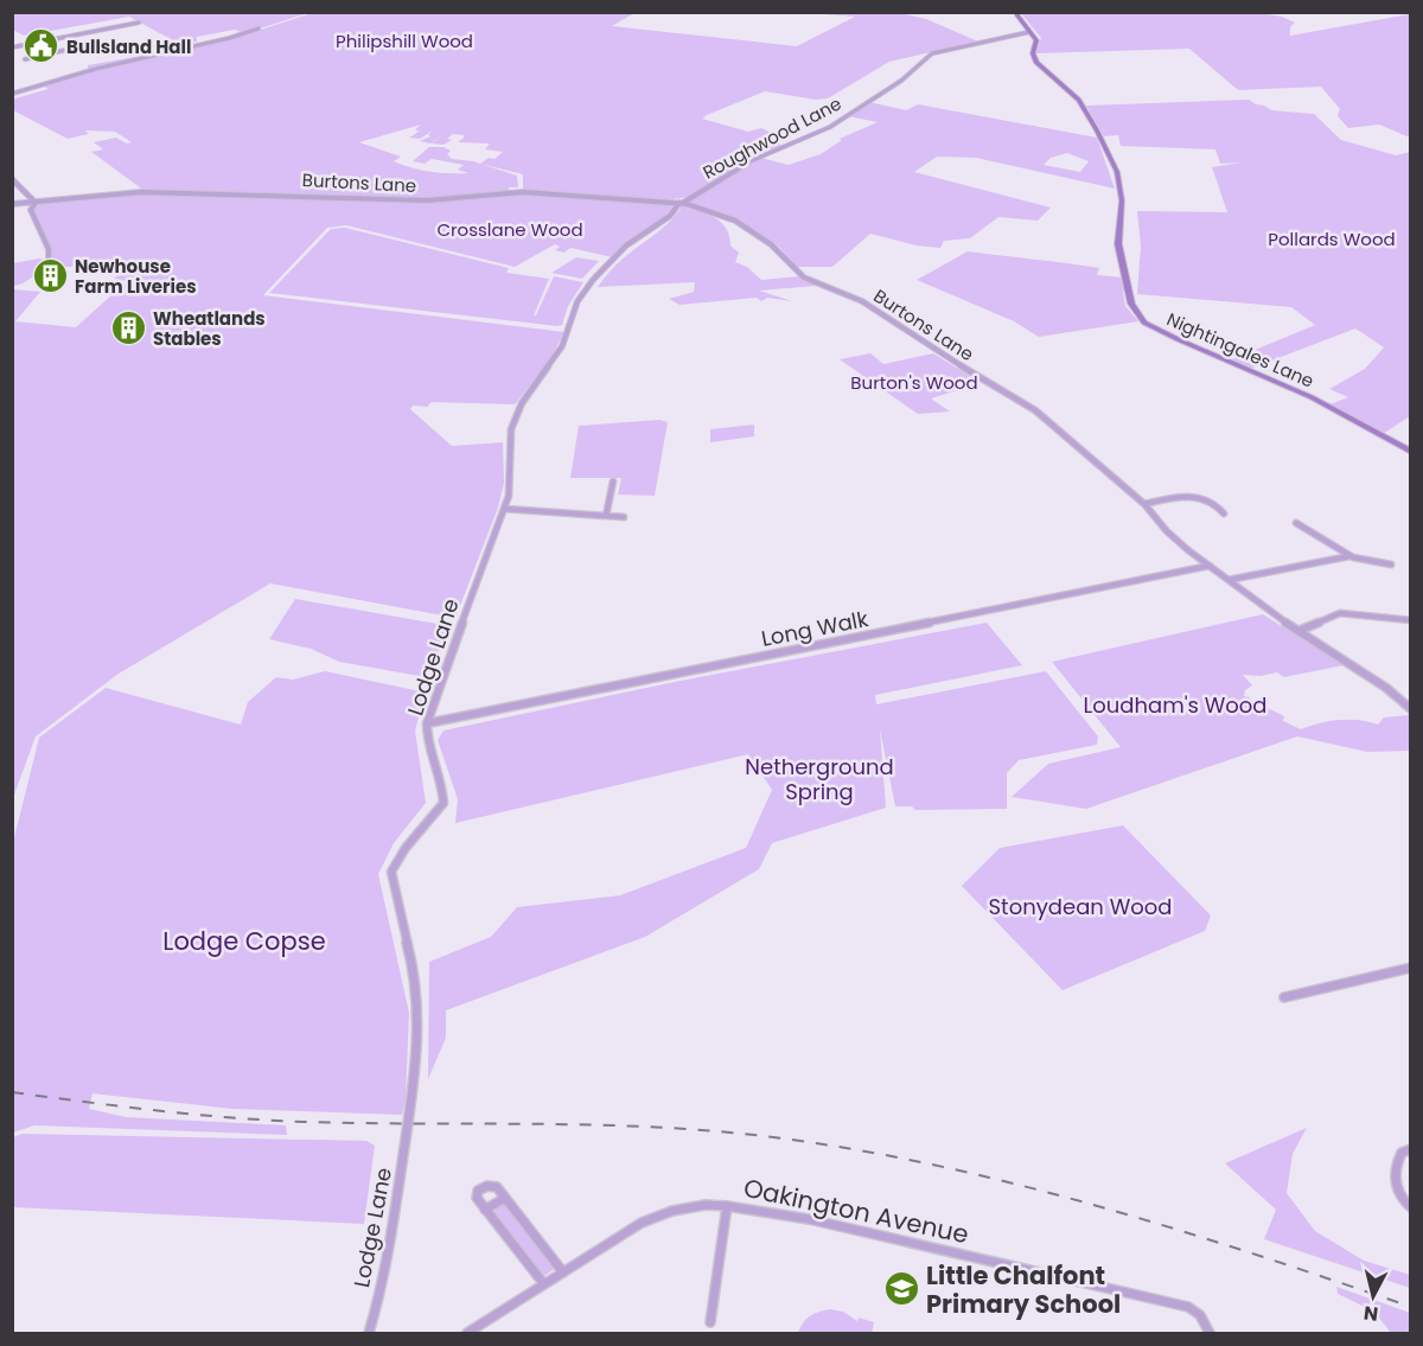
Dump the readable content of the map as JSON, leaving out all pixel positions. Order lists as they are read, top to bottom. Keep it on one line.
{"streets":{"main road":["Nightingales Lane"],"street":["Roughwood Lane","Burtons Lane","Long Walk","Lodge Lane","Oakington Avenue"]},"crossings":[["Roughwood Lane","Burtons Lane"],["Roughwood Lane","Nightingales Lane"],["Roughwood Lane","Lodge Lane"],["Burtons Lane","Long Walk"],["Burtons Lane","Lodge Lane"],["Long Walk","Lodge Lane"]],"parks":["Philipshill Wood","Crosslane Wood","Pollards Wood","Burton's Wood","Loudham's Wood","Netherground Spring","Stonydean Wood","Lodge Copse"],"places":{"public building":["Bullsland Hall"],"building":["Newhouse Farm Liveries","Wheatlands Stables"],"school or university":["Little Chalfont Primary School"]},"north":"bottom"}
